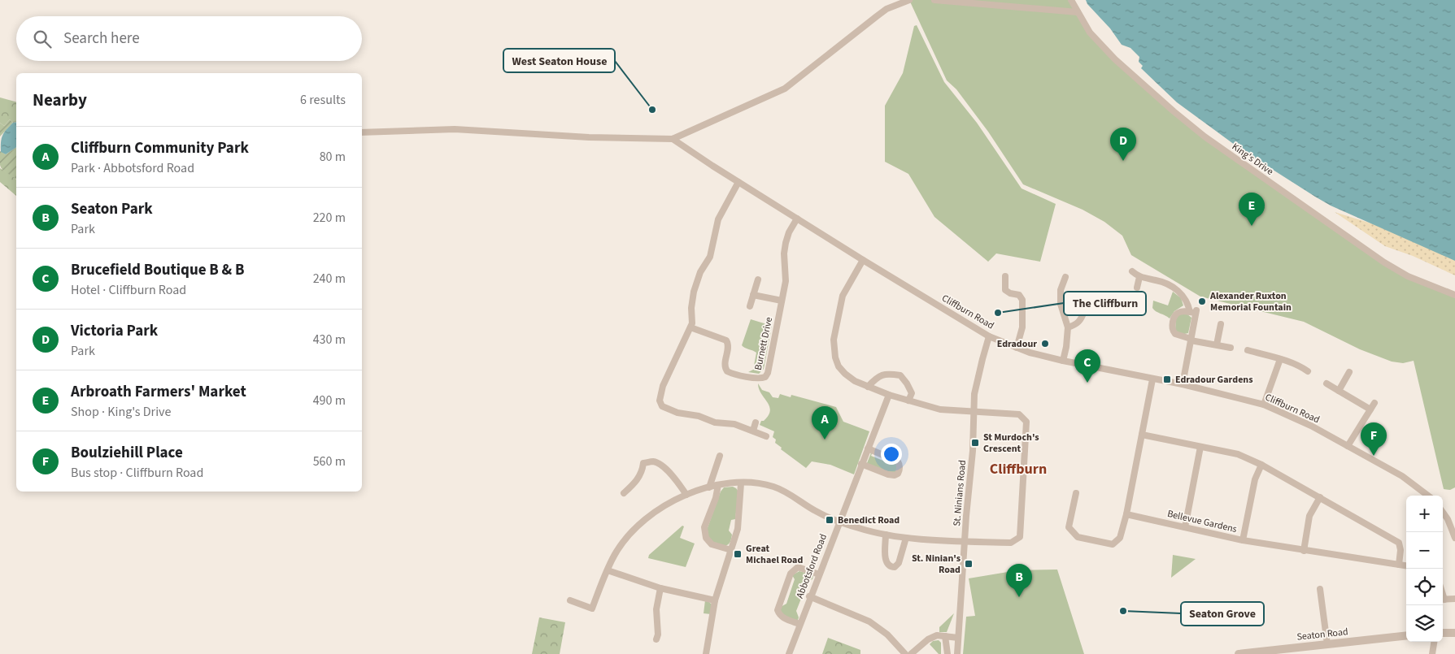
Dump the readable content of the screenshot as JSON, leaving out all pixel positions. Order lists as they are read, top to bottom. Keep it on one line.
{"streets":{"street":["King's Drive","Cliffburn Road","Burnett Drive","St. Ninians Road","Bellevue Gardens","Abbotsford Road","Seaton Road"]},"crossings":[["Cliffburn Road","Burnett Drive"],["Cliffburn Road","St. Ninians Road"]],"districts":["Cliffburn"],"places":{"other":["West Seaton House","Alexander Ruxton Memorial Fountain","The Cliffburn","Edradour","Seaton Grove"],"transit":["Edradour Gardens","St Murdoch's Crescent","Benedict Road","Great Michael Road","St. Ninian's Road"]},"page":{"search":"Search here","heading":["Nearby","6 results"],"list":[{"mark":"A","name":"Cliffburn Community Park","note":"Park · Abbotsford Road","value":"80 m"},{"mark":"B","name":"Seaton Park","note":"Park","value":"220 m"},{"mark":"C","name":"Brucefield Boutique B & B","note":"Hotel · Cliffburn Road","value":"240 m"},{"mark":"D","name":"Victoria Park","note":"Park","value":"430 m"},{"mark":"E","name":"Arbroath Farmers' Market","note":"Shop · King's Drive","value":"490 m"},{"mark":"F","name":"Boulziehill Place","note":"Bus stop · Cliffburn Road","value":"560 m"}],"pins":["D","E","C","A","F","B"],"map_buttons":["+","−"]}}
